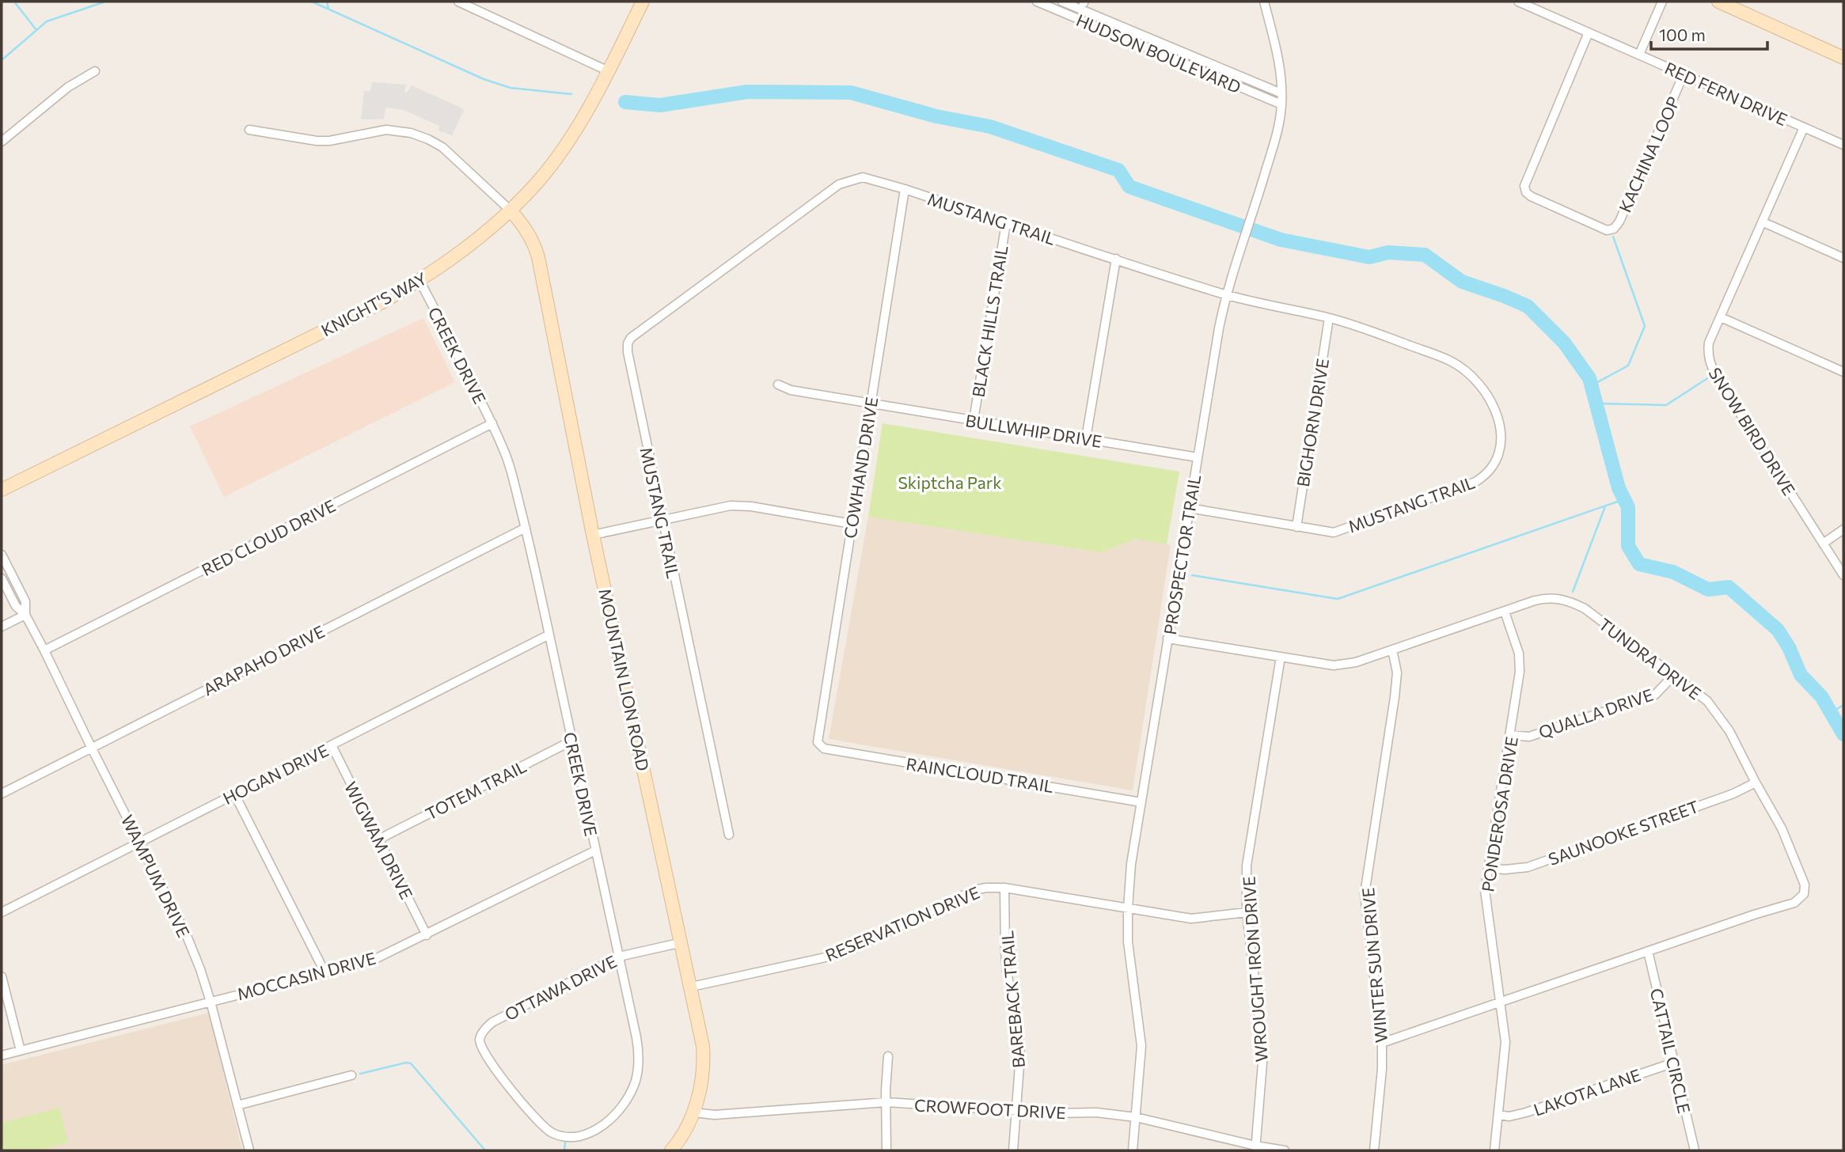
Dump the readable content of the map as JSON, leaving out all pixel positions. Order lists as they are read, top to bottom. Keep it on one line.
{"streets":{"street":["HUDSON BOULEVARD","RED FERN DRIVE","KACHINA LOOP","MUSTANG TRAIL","KNIGHT'S WAY","BLACK HILLS TRAIL","CREEK DRIVE","BIGHORN DRIVE","BULLWHIP DRIVE","SNOW BIRD DRIVE","COWHAND DRIVE","RED CLOUD DRIVE","PROSPECTOR TRAIL","TUNDRA DRIVE","ARAPAHO DRIVE","MOUNTAIN LION ROAD","QUALLA DRIVE","HOGAN DRIVE","RAINCLOUD TRAIL","TOTEM TRAIL","PONDEROSA DRIVE","SAUNOOKE STREET","WIGWAM DRIVE","WAMPUM DRIVE","RESERVATION DRIVE","WINTER SUN DRIVE","WROUGHT IRON DRIVE","MOCCASIN DRIVE","OTTAWA DRIVE","BAREBACK TRAIL","CATTAIL CIRCLE","LAKOTA LANE","CROWFOOT DRIVE"]},"crossings":[["HUDSON BOULEVARD","PROSPECTOR TRAIL"],["RED FERN DRIVE","KACHINA LOOP"],["RED FERN DRIVE","SNOW BIRD DRIVE"],["MUSTANG TRAIL","BLACK HILLS TRAIL"],["MUSTANG TRAIL","BIGHORN DRIVE"],["MUSTANG TRAIL","COWHAND DRIVE"],["MUSTANG TRAIL","PROSPECTOR TRAIL"],["KNIGHT'S WAY","CREEK DRIVE"],["KNIGHT'S WAY","MOUNTAIN LION ROAD"],["BLACK HILLS TRAIL","BULLWHIP DRIVE"],["CREEK DRIVE","RED CLOUD DRIVE"],["CREEK DRIVE","ARAPAHO DRIVE"],["CREEK DRIVE","HOGAN DRIVE"],["CREEK DRIVE","TOTEM TRAIL"],["CREEK DRIVE","MOCCASIN DRIVE"],["CREEK DRIVE","OTTAWA DRIVE"],["BULLWHIP DRIVE","COWHAND DRIVE"],["BULLWHIP DRIVE","PROSPECTOR TRAIL"],["COWHAND DRIVE","RAINCLOUD TRAIL"],["RED CLOUD DRIVE","WAMPUM DRIVE"],["PROSPECTOR TRAIL","TUNDRA DRIVE"],["PROSPECTOR TRAIL","RAINCLOUD TRAIL"],["PROSPECTOR TRAIL","RESERVATION DRIVE"],["PROSPECTOR TRAIL","CROWFOOT DRIVE"],["TUNDRA DRIVE","QUALLA DRIVE"],["TUNDRA DRIVE","PONDEROSA DRIVE"],["TUNDRA DRIVE","SAUNOOKE STREET"],["TUNDRA DRIVE","WINTER SUN DRIVE"],["TUNDRA DRIVE","WROUGHT IRON DRIVE"],["TUNDRA DRIVE","CATTAIL CIRCLE"],["ARAPAHO DRIVE","WAMPUM DRIVE"],["MOUNTAIN LION ROAD","RESERVATION DRIVE"],["MOUNTAIN LION ROAD","OTTAWA DRIVE"],["MOUNTAIN LION ROAD","CROWFOOT DRIVE"],["QUALLA DRIVE","PONDEROSA DRIVE"],["HOGAN DRIVE","WIGWAM DRIVE"],["HOGAN DRIVE","WAMPUM DRIVE"],["TOTEM TRAIL","WIGWAM DRIVE"],["PONDEROSA DRIVE","SAUNOOKE STREET"],["PONDEROSA DRIVE","LAKOTA LANE"],["WIGWAM DRIVE","MOCCASIN DRIVE"],["WAMPUM DRIVE","MOCCASIN DRIVE"],["RESERVATION DRIVE","WROUGHT IRON DRIVE"],["RESERVATION DRIVE","BAREBACK TRAIL"],["WROUGHT IRON DRIVE","CROWFOOT DRIVE"],["BAREBACK TRAIL","CROWFOOT DRIVE"],["CATTAIL CIRCLE","LAKOTA LANE"]],"parks":["Skiptcha Park"],"scale_bar":"100 m"}
